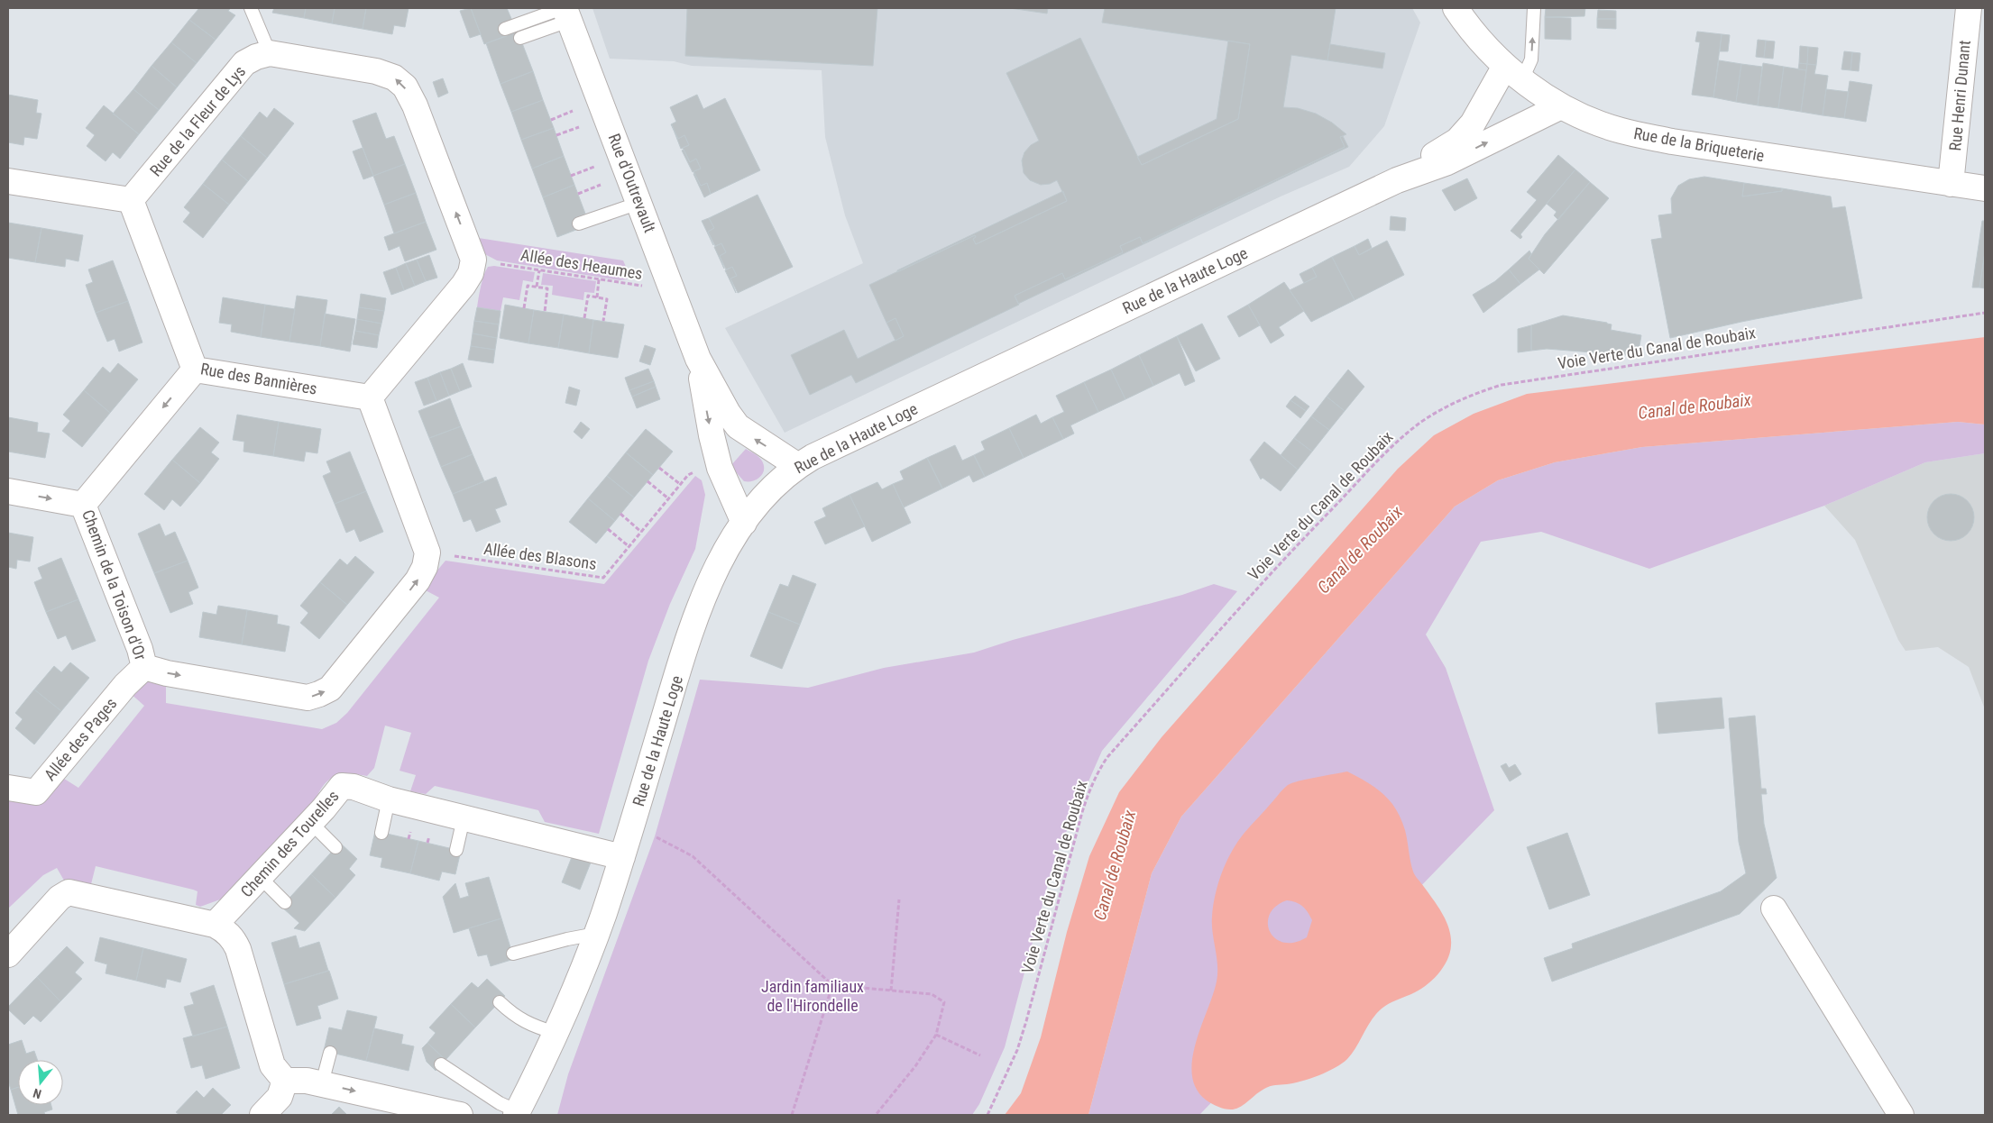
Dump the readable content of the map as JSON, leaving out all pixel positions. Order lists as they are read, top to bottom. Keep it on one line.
{"streets":{"street":["Rue Henri Dunant","Rue de la Fleur de Lys","Rue de la Briqueterie","Rue d'Outrevault","Rue de la Haute Loge","Rue des Bannières","Chemin de la Toison d'Or","Allée des Pages","Chemin des Tourelles"],"path":["Allée des Heaumes","Voie Verte du Canal de Roubaix","Allée des Blasons"]},"crossings":[["Rue Henri Dunant","Rue de la Briqueterie"],["Rue de la Fleur de Lys","Allée des Heaumes"],["Rue de la Fleur de Lys","Rue des Bannières"],["Rue de la Briqueterie","Rue de la Haute Loge"],["Rue d'Outrevault","Allée des Heaumes"],["Rue d'Outrevault","Rue de la Haute Loge"],["Rue de la Haute Loge","Chemin des Tourelles"],["Rue des Bannières","Chemin de la Toison d'Or"],["Allée des Blasons","Chemin de la Toison d'Or"],["Chemin de la Toison d'Or","Allée des Pages"]],"one_way":["Rue de la Fleur de Lys"],"water":["Canal de Roubaix"],"parks":["Jardin familiaux de l'Hirondelle"],"north":"bottom"}
